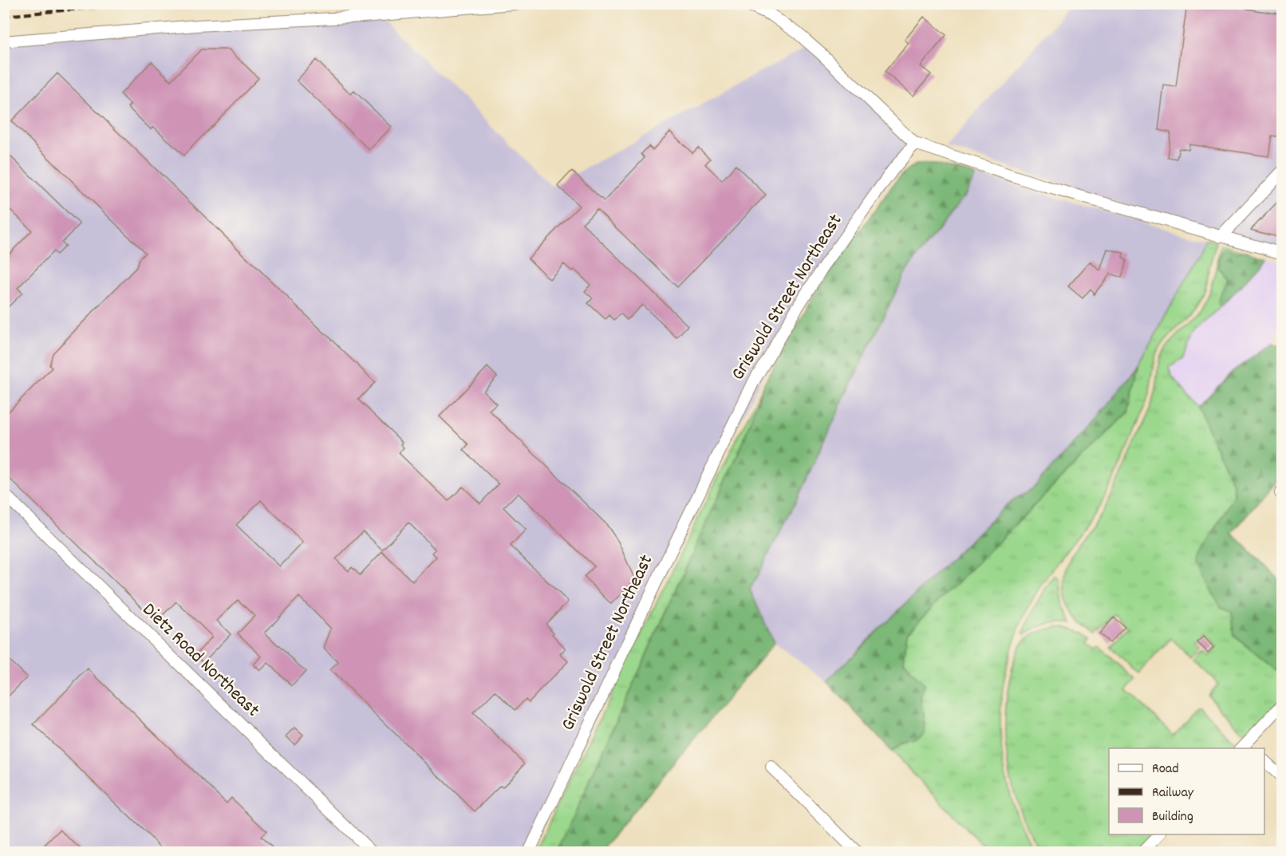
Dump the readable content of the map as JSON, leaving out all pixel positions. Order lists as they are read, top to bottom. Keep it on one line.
{"streets":{"street":["Griswold Street Northeast","Dietz Road Northeast"]},"legend":["Road","Railway","Building"]}
